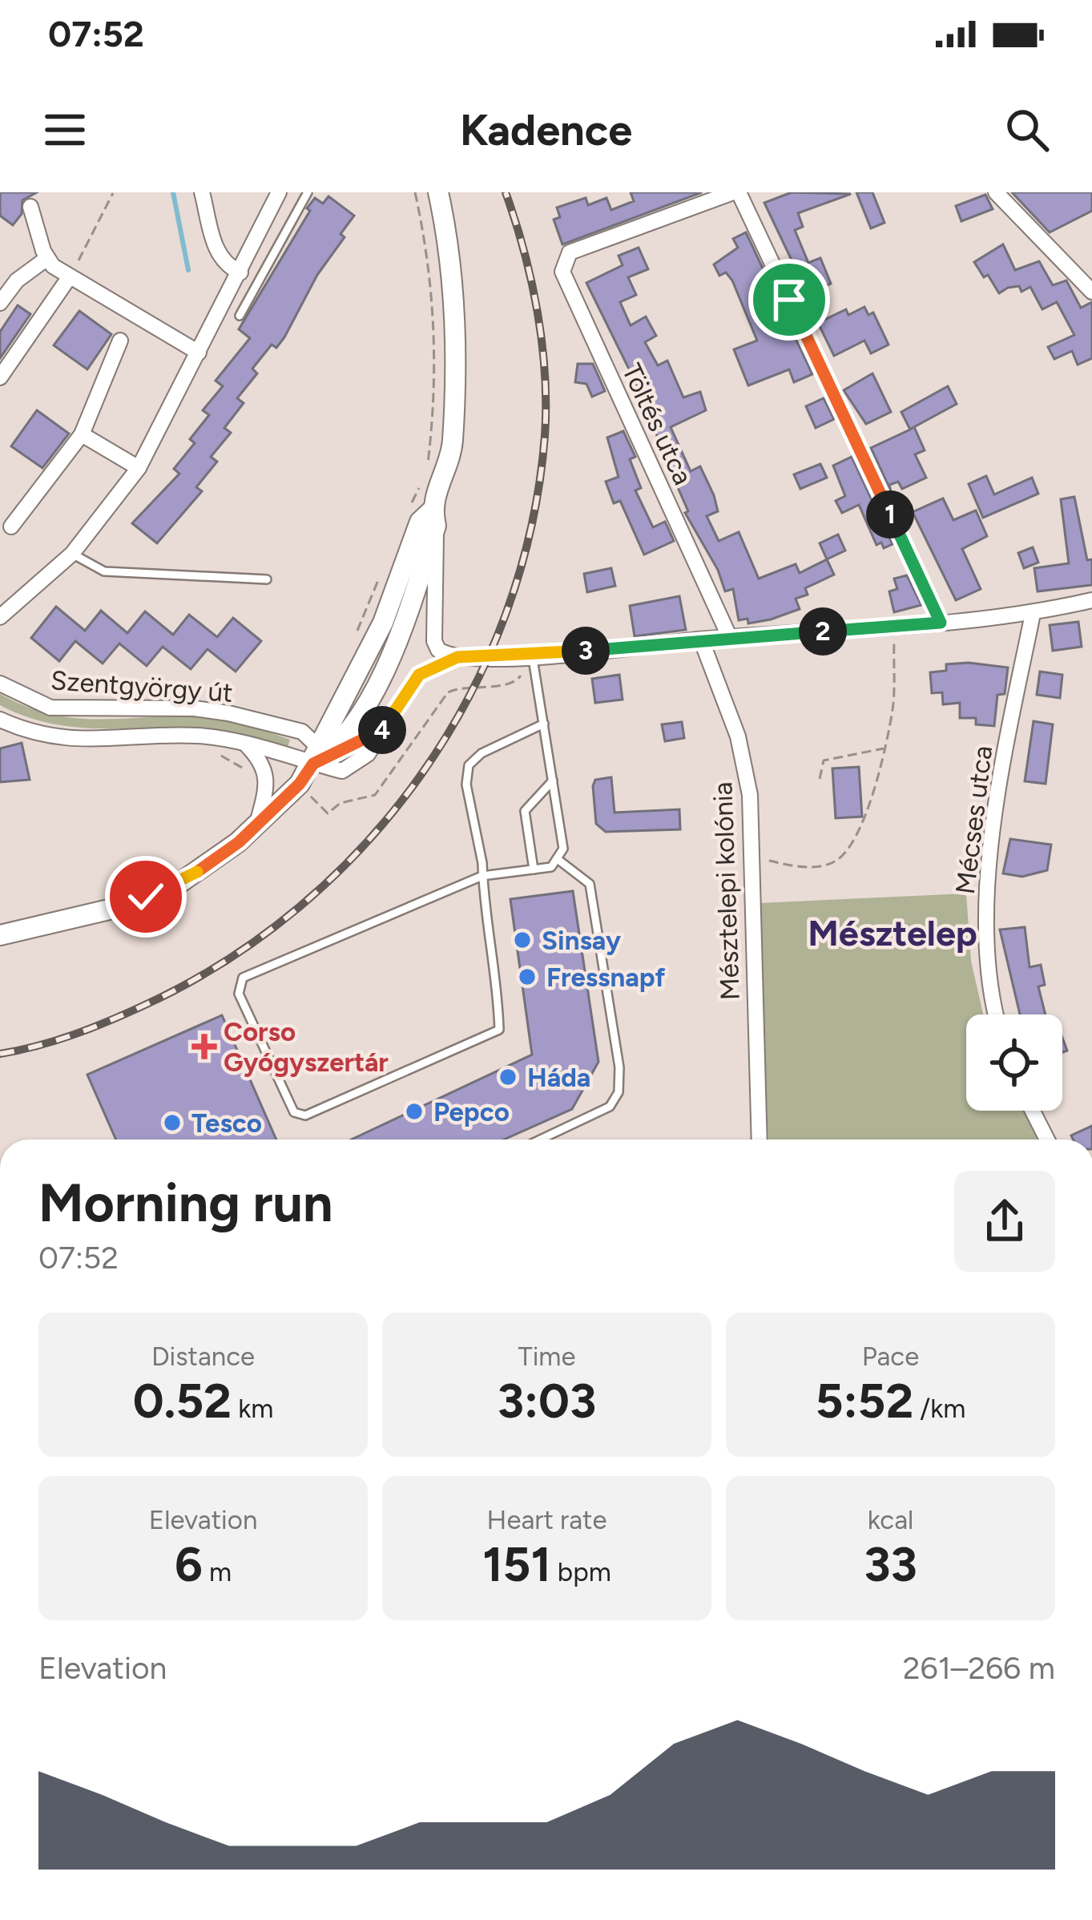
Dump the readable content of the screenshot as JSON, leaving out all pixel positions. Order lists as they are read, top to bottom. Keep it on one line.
{"streets":{"street":["Töltés utca","Szentgyörgy út","Mécses utca","Mésztelepi kolónia"]},"districts":["Mésztelep"],"places":{"other":["Sinsay","Fressnapf","Háda","Pepco","Tesco"],"health":["Corso Gyógyszertár"]},"page":{"status":"07:52","header":"Kadence","pins":["1","2","3","4"],"heading":["Morning run","07:52"],"stats":[["Distance","0.52 km"],["Time","3:03"],["Pace","5:52 /km"],["Elevation","6 m"],["Heart rate","151 bpm"],["kcal","33"]],"chart":["Elevation","261–266 m"]}}
